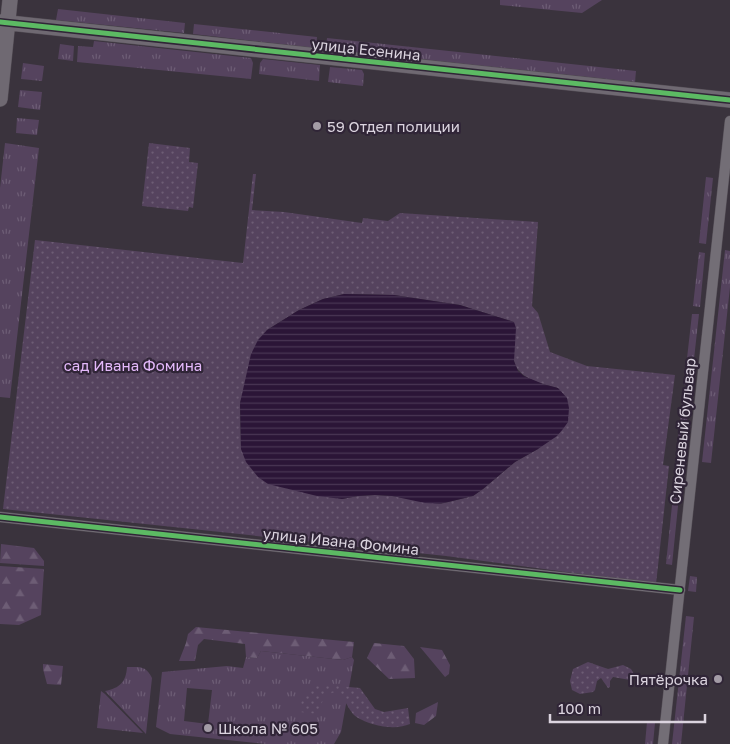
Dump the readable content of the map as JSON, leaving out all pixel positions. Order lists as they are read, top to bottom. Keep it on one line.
{"streets":{"street":["улица Есенина","Сиреневый бульвар","улица Ивана Фомина"]},"crossings":[["Сиреневый бульвар","улица Ивана Фомина"]],"parks":["сад Ивана Фомина"],"places":["59 Отдел полиции","Пятёрочка","Школа № 605"],"scale_bar":"100 m"}
